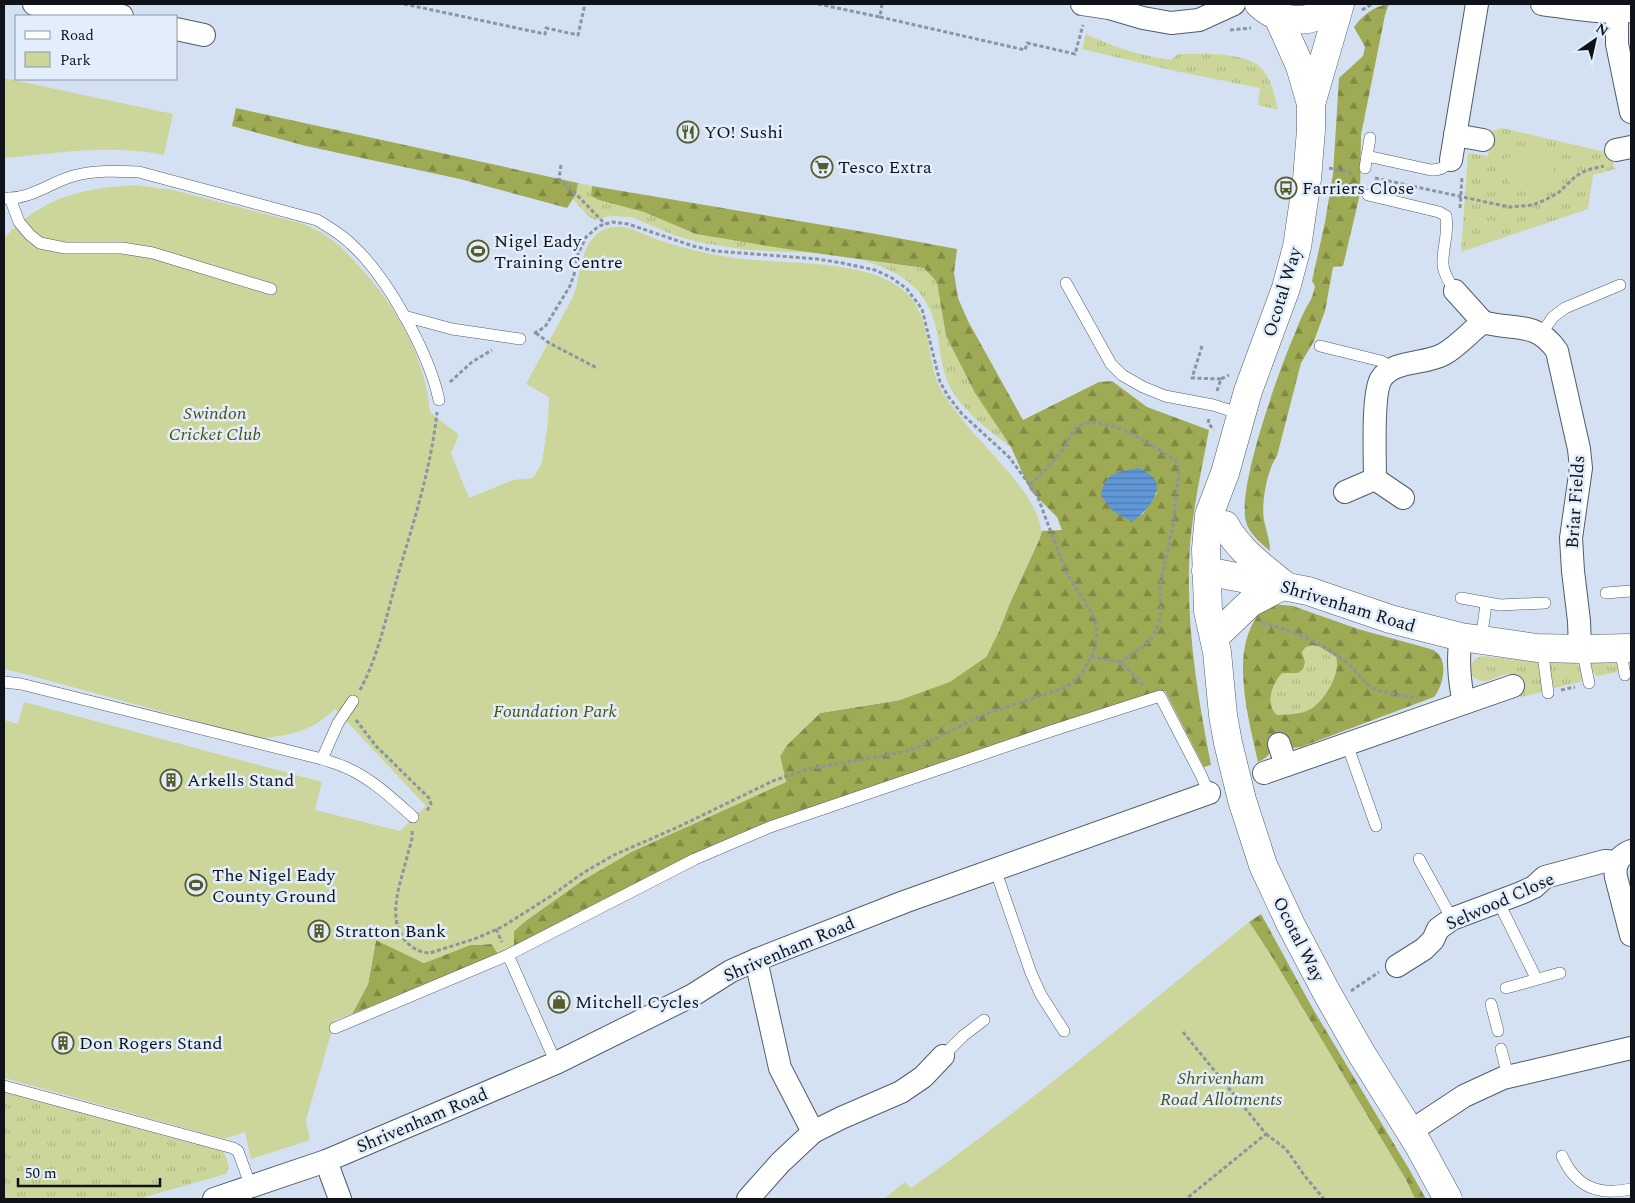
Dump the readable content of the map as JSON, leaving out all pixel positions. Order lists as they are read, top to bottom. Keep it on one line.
{"streets":{"main road":["Ocotal Way","Shrivenham Road"],"street":["Briar Fields","Selwood Close"]},"crossings":[["Ocotal Way","Shrivenham Road"],["Briar Fields","Shrivenham Road"]],"parks":["Swindon Cricket Club","Foundation Park","Shrivenham Road Allotments"],"places":{"restaurant":["YO! Sushi"],"supermarket":["Tesco Extra"],"bus stop":["Farriers Close"],"sports":["Nigel Eady Training Centre","The Nigel Eady County Ground"],"building":["Arkells Stand","Stratton Bank","Don Rogers Stand"],"shop":["Mitchell Cycles"]},"legend":["Road","Park"],"scale_bar":"50 m","north":"top right"}
